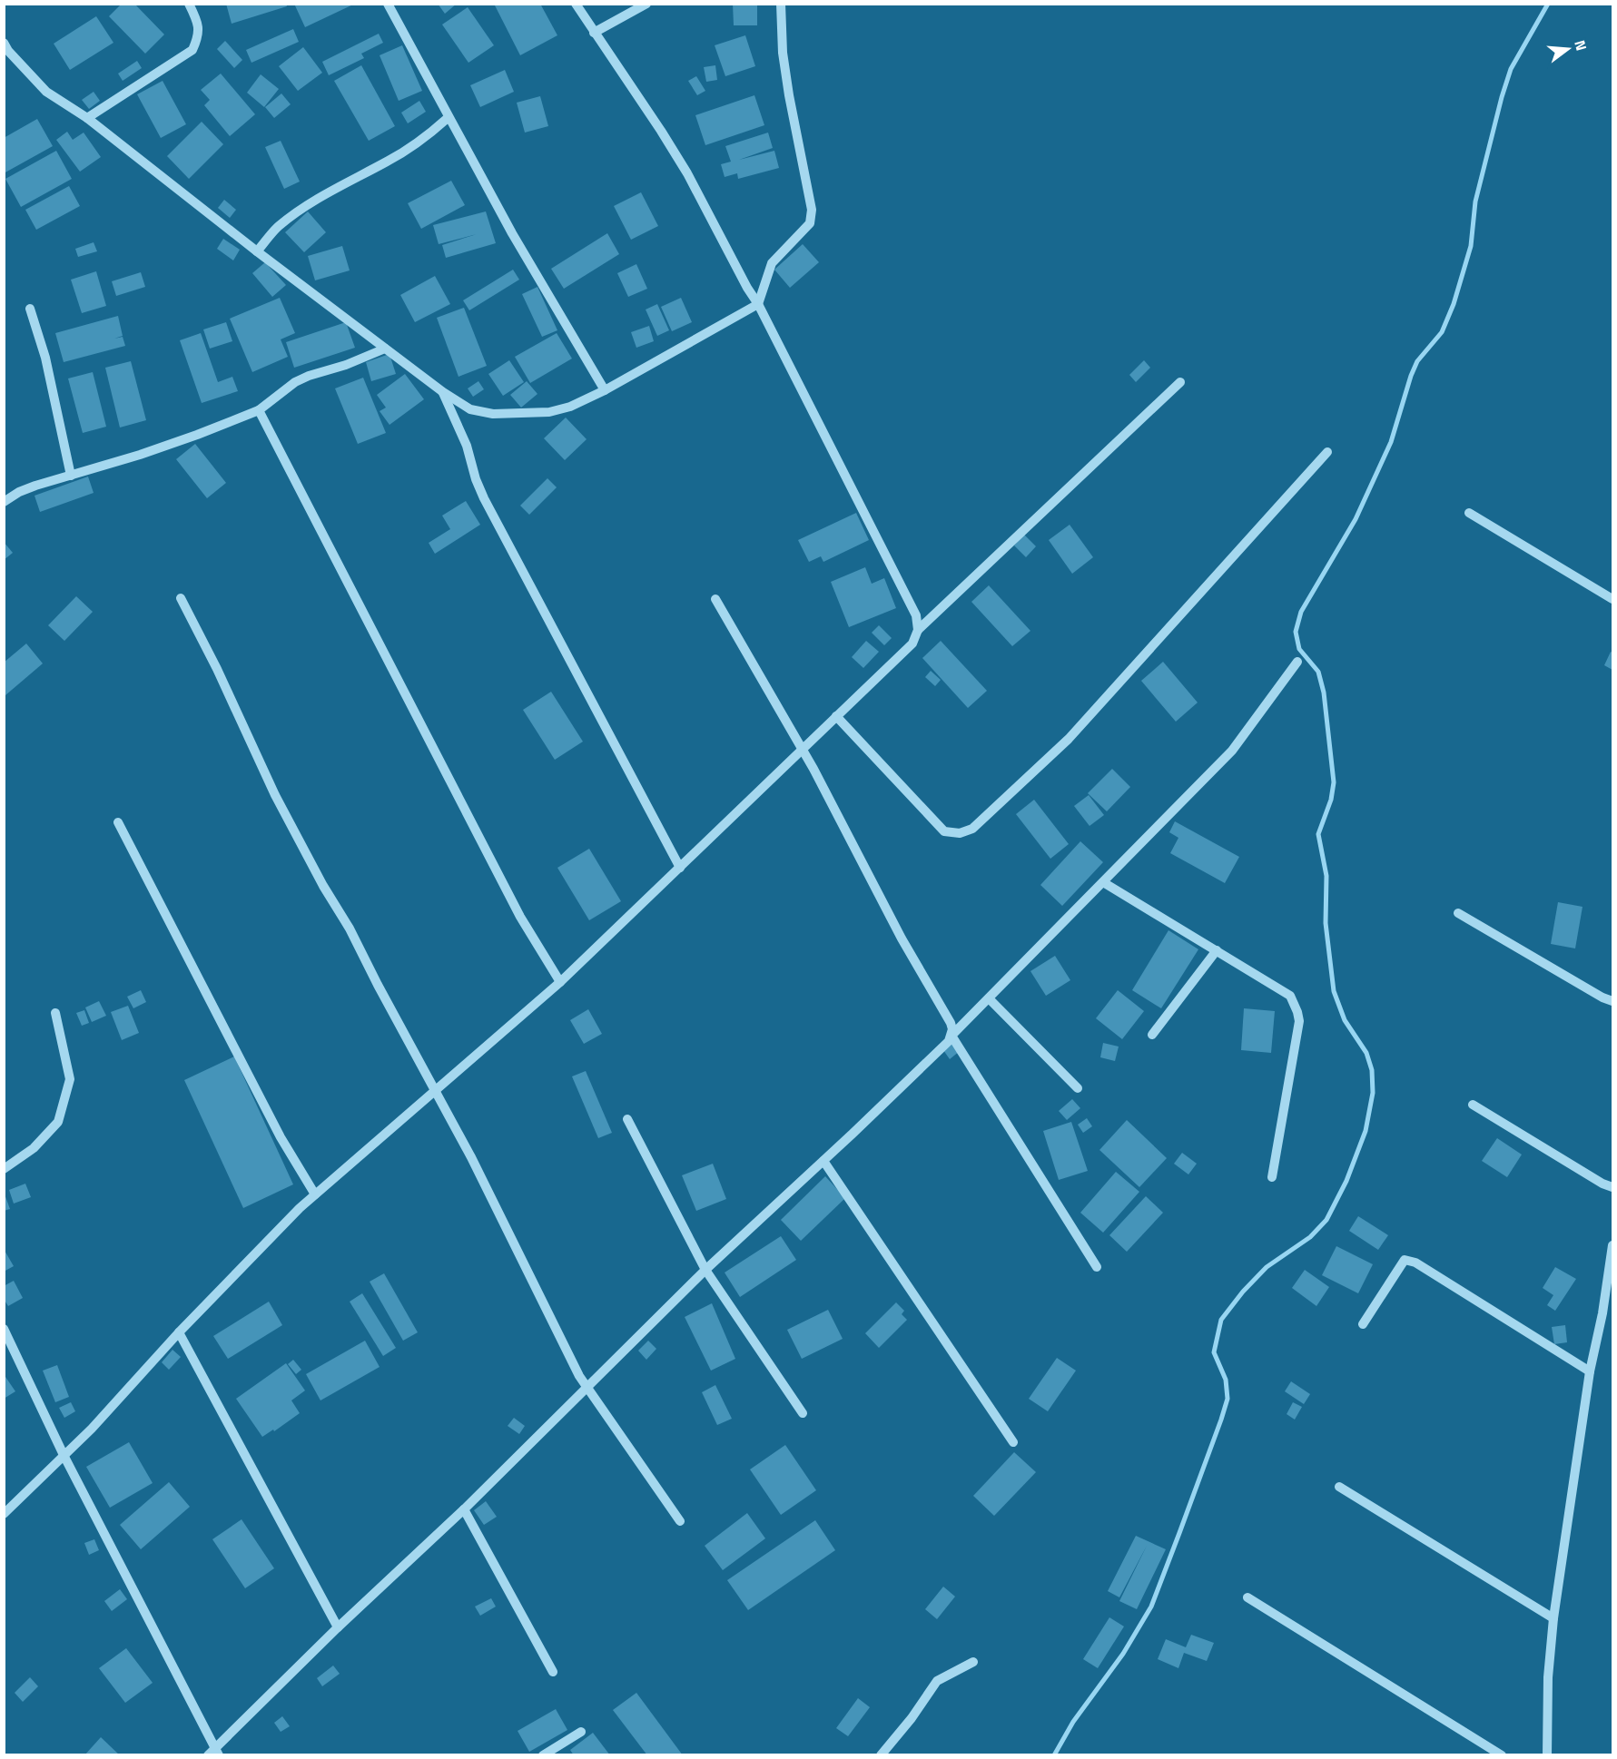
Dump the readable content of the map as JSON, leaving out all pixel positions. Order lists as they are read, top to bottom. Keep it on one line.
{"north":"right"}
